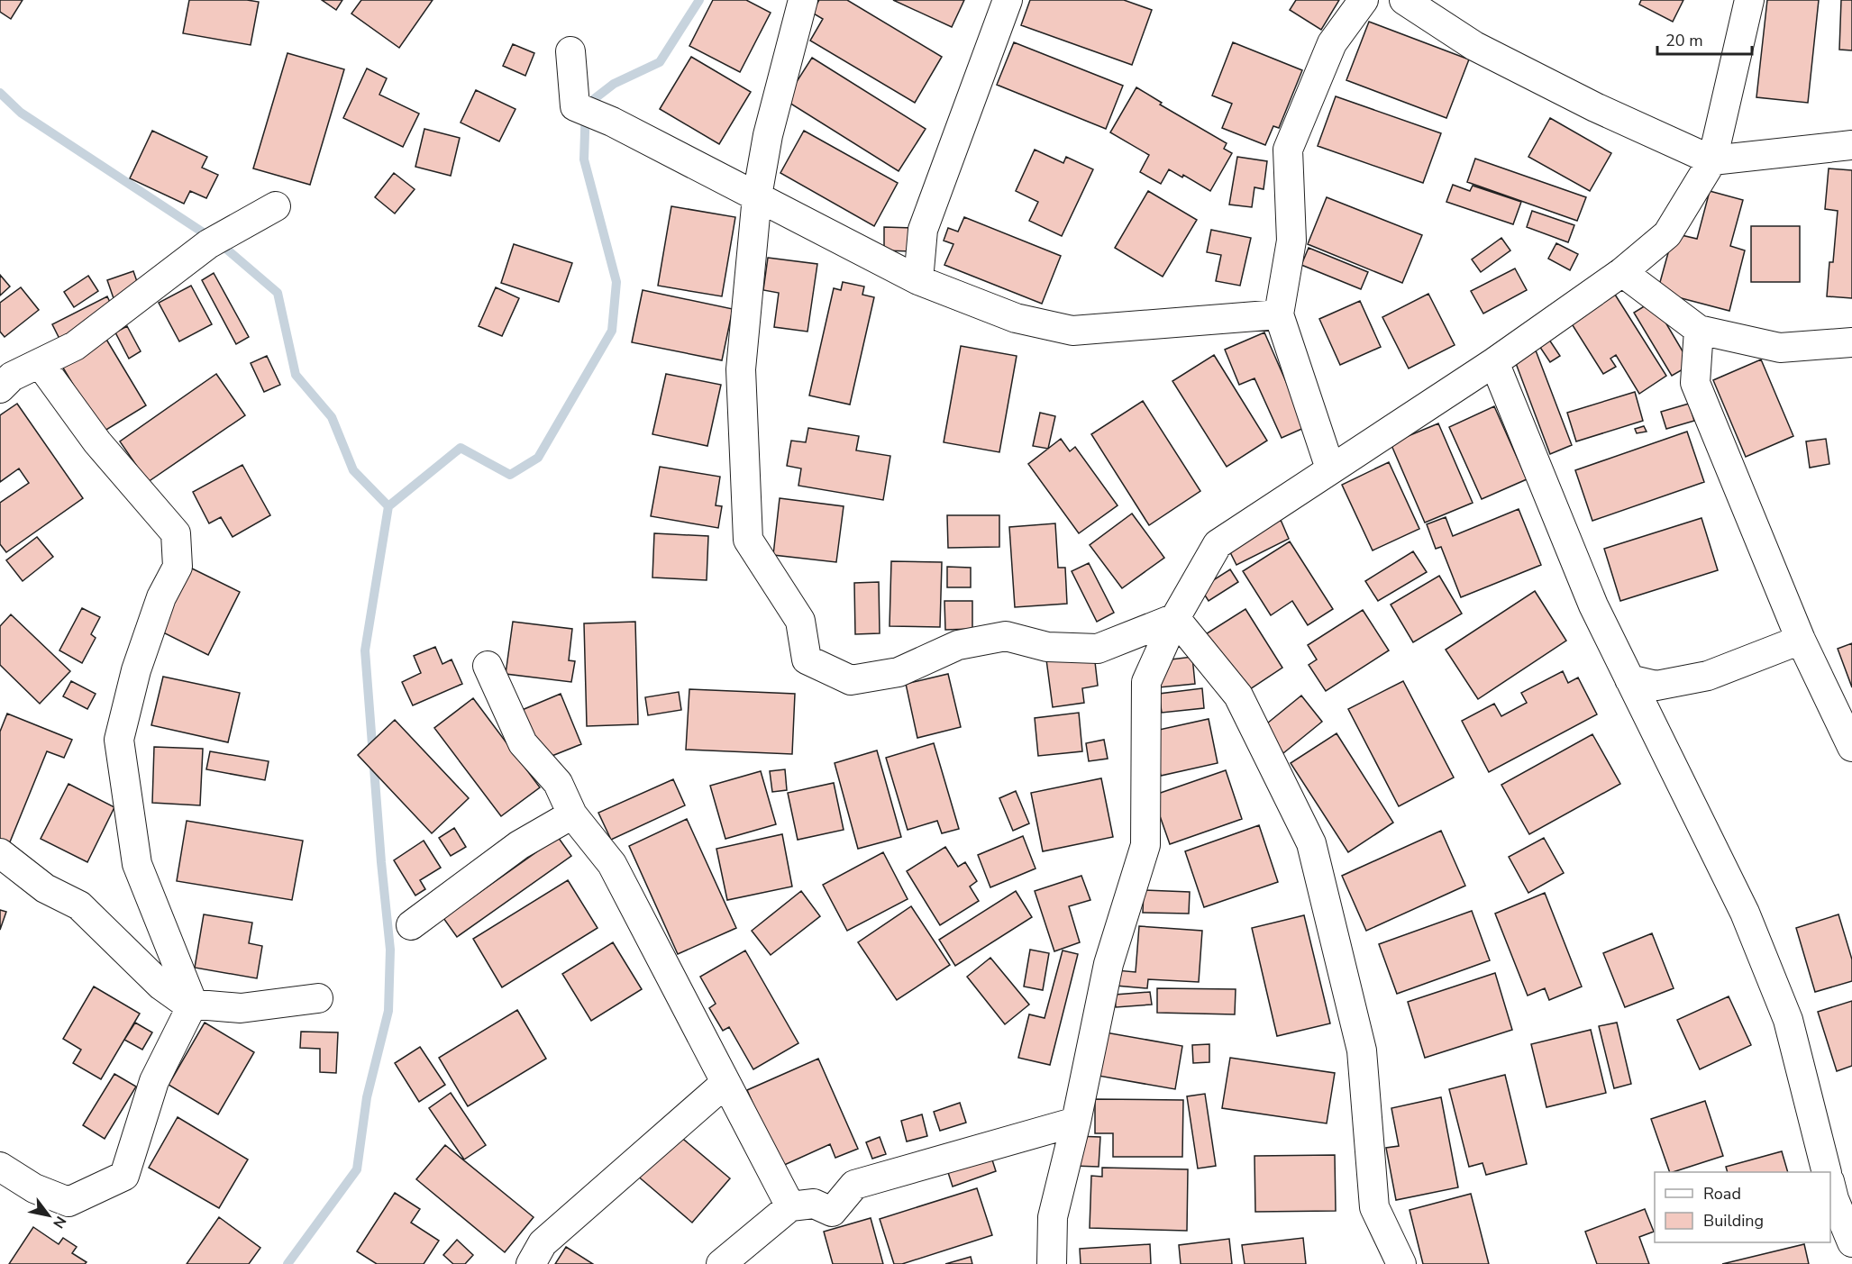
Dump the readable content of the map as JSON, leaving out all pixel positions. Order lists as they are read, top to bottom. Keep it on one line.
{"legend":["Road","Building"],"scale_bar":"20 m","north":"bottom right"}
